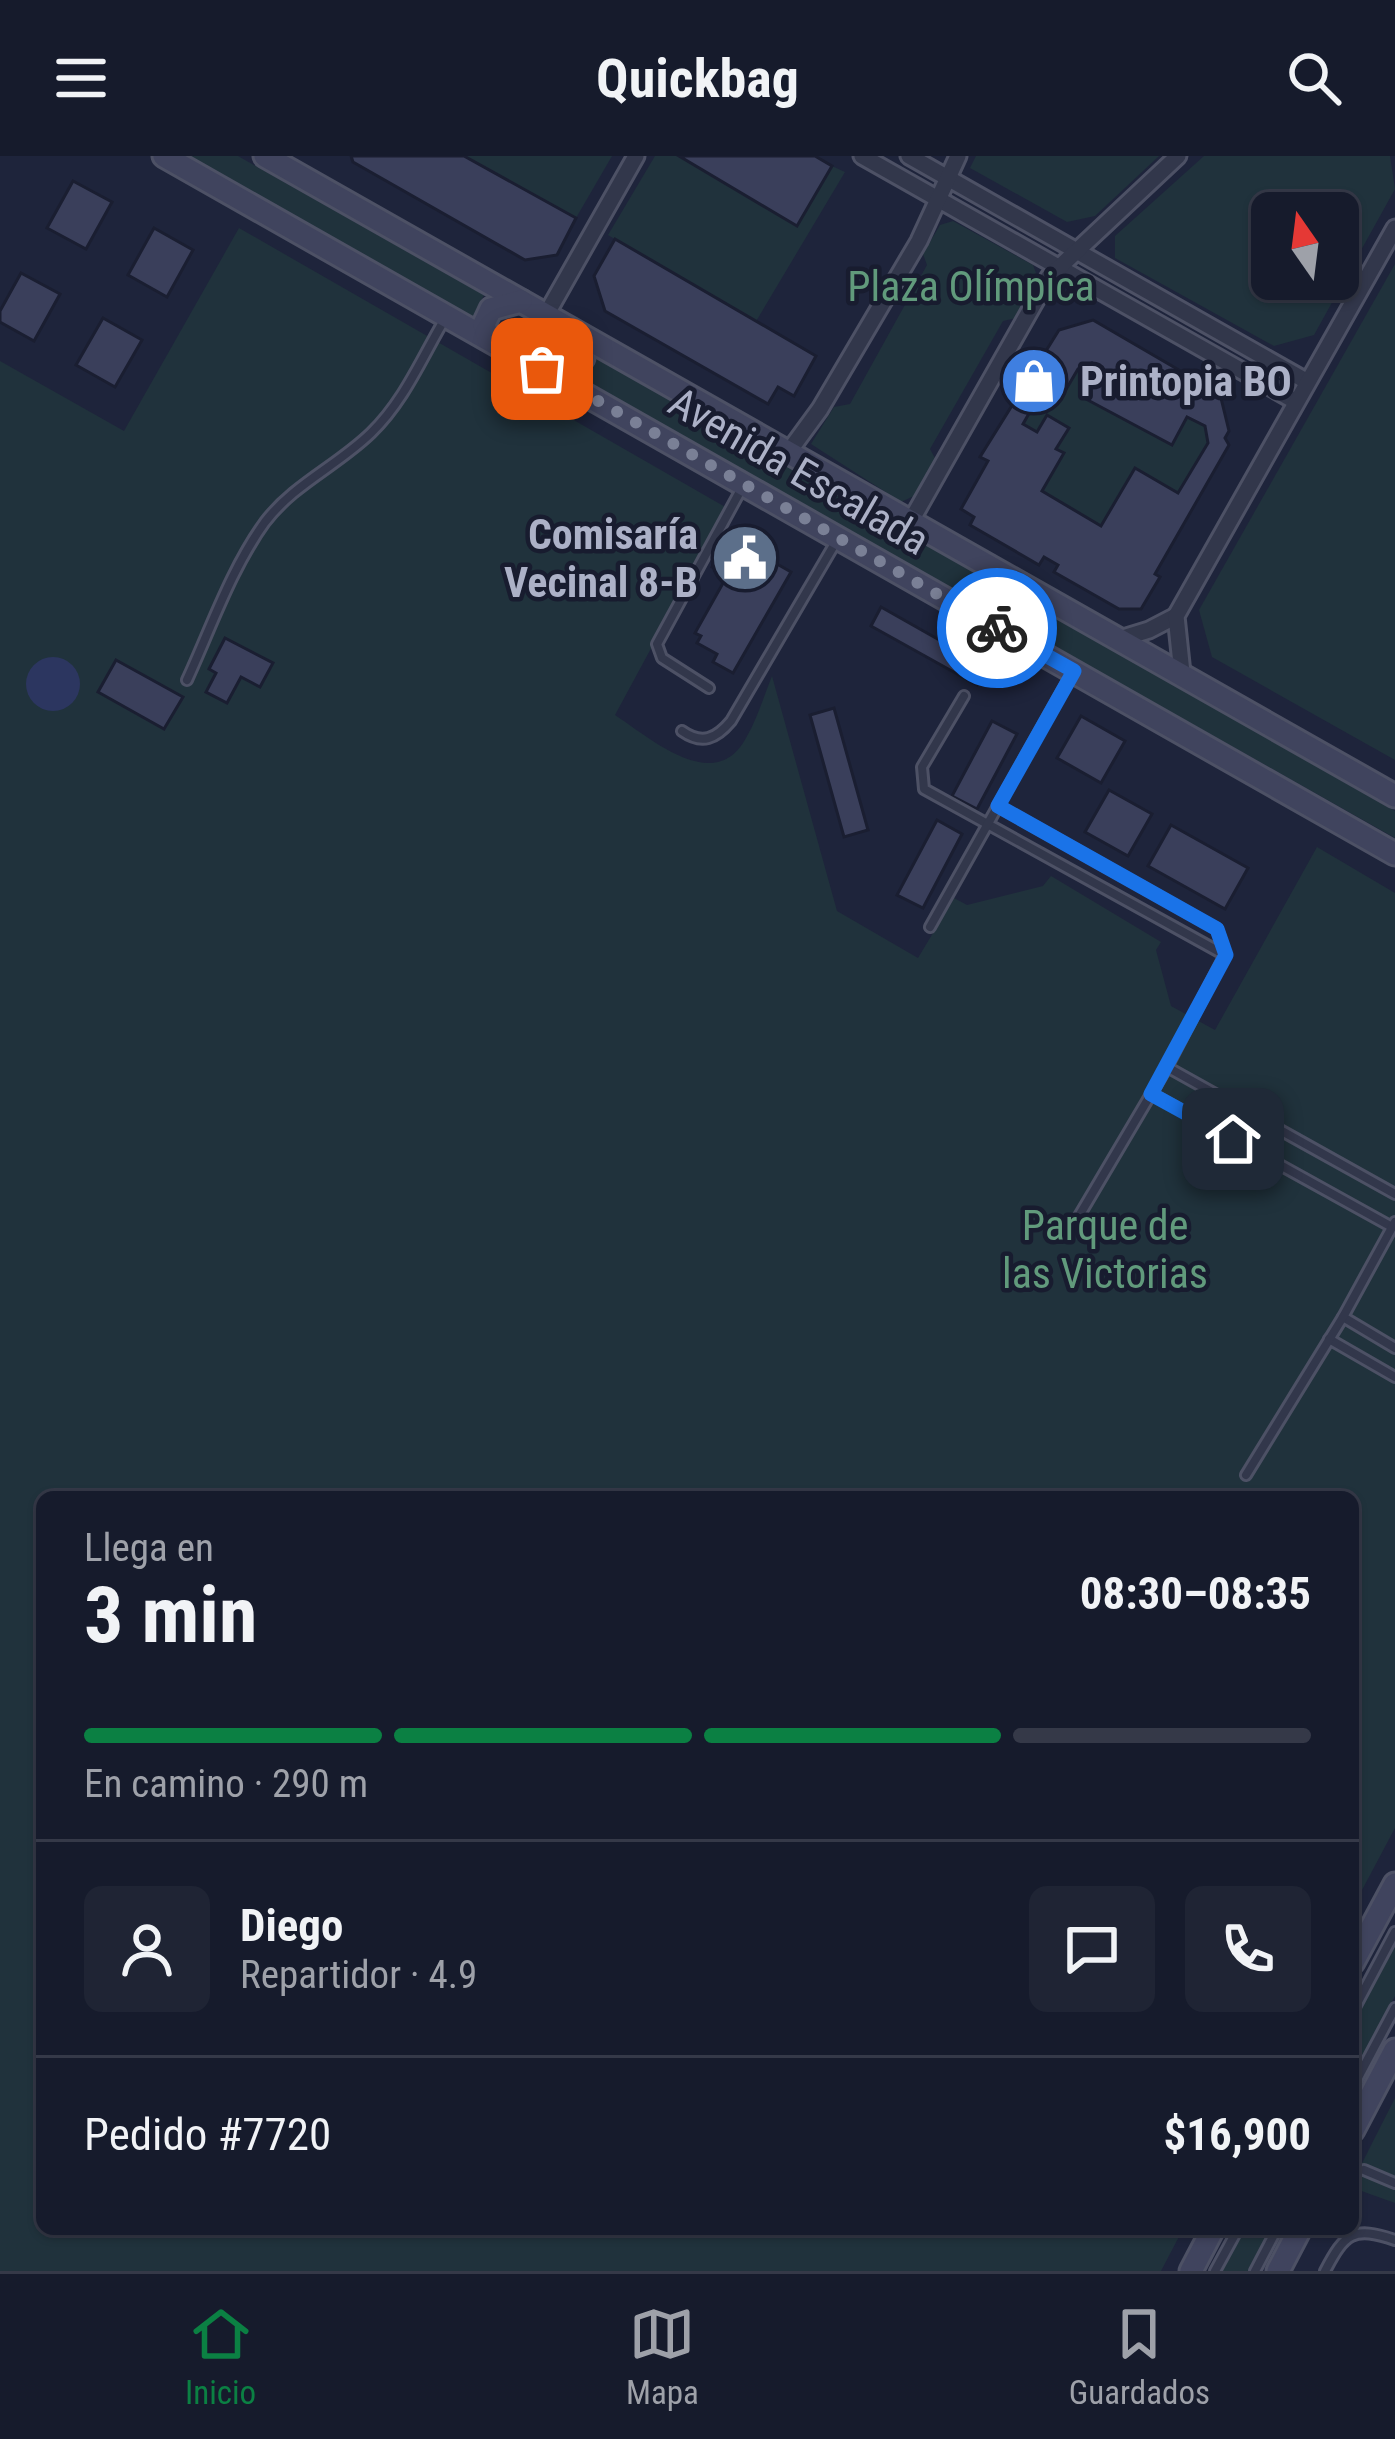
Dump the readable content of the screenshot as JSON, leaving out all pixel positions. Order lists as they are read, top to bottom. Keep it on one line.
{"streets":{"main road":["Avenida Escalada"]},"parks":["Plaza Olímpica","Parque de las Victorias"],"places":{"shop":["Printopia BO"],"public building":["Comisaría Vecinal 8-B"]},"north":"top","page":{"header":"Quickbag","heading":["3 min","Llega en","08:30–08:35"],"panel":["Diego","Repartidor · 4.9","Pedido #7720","$16,900"],"bar":"En camino · 290 m","tabs":["Inicio","Mapa","Guardados"]}}
